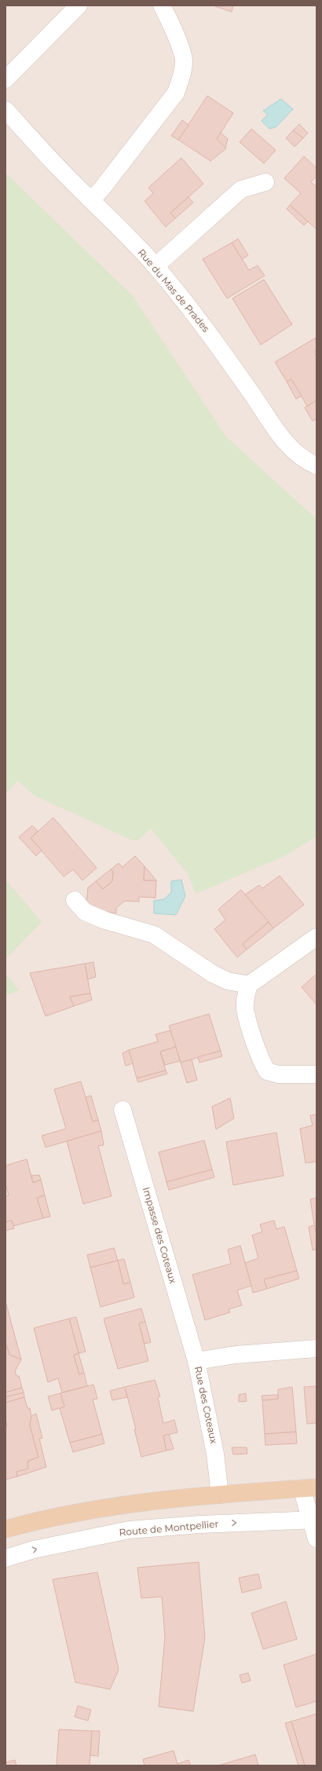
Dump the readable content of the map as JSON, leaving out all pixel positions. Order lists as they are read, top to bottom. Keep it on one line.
{"streets":{"street":["Rue du Mas de Prades","Impasse des Coteaux","Rue des Coteaux","Route de Montpellier"]},"crossings":[["Impasse des Coteaux","Rue des Coteaux"]],"one_way":["Route de Montpellier"]}
